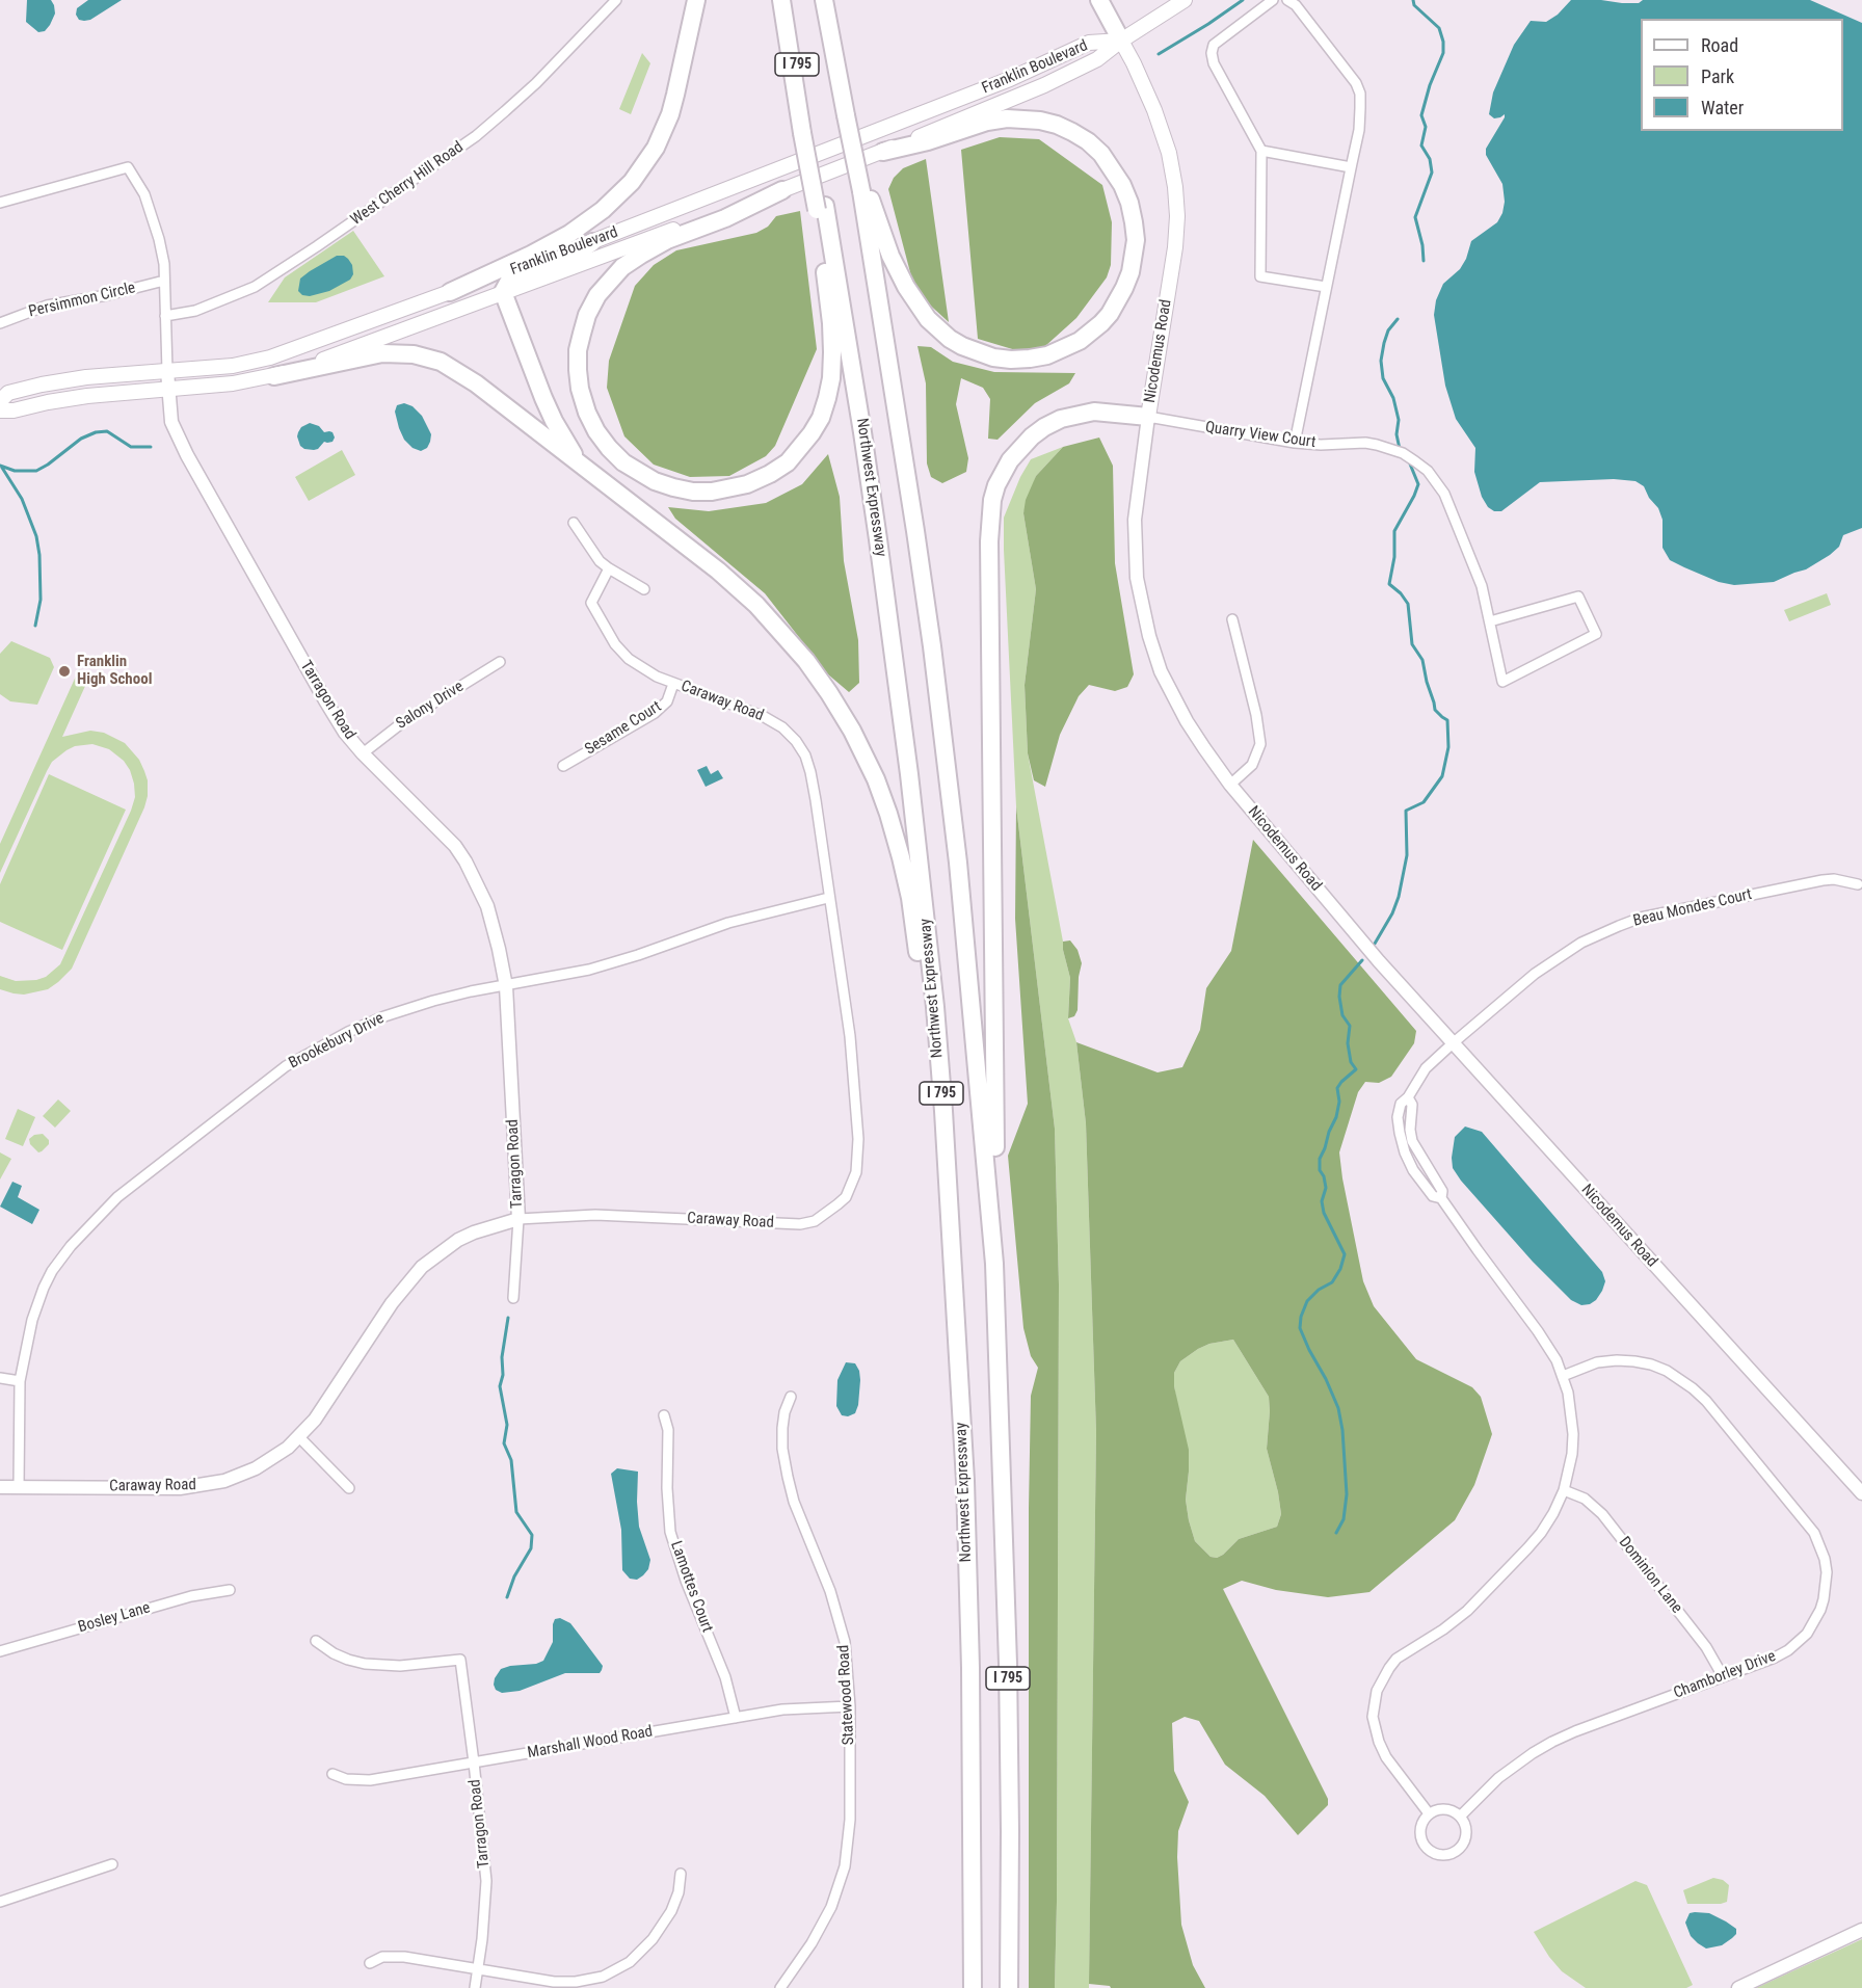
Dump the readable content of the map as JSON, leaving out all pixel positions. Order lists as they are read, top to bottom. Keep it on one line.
{"streets":{"highway":["I 795","Northwest Expressway"],"main road":["Franklin Boulevard","Nicodemus Road"],"street":["West Cherry Hill Road","Persimmon Circle","Quarry View Court","Tarragon Road","Caraway Road","Salony Drive","Sesame Court","Beau Mondes Court","Brookebury Drive","Dominion Lane","Lamottes Court","Bosley Lane","Chamborley Drive","Statewood Road","Marshall Wood Road"]},"crossings":[["Franklin Boulevard","Nicodemus Road"],["Franklin Boulevard","Tarragon Road"],["West Cherry Hill Road","Tarragon Road"],["Persimmon Circle","Tarragon Road"],["Nicodemus Road","Quarry View Court"],["Nicodemus Road","Beau Mondes Court"],["Tarragon Road","Caraway Road"],["Tarragon Road","Salony Drive"],["Tarragon Road","Brookebury Drive"],["Tarragon Road","Marshall Wood Road"],["Caraway Road","Sesame Court"],["Caraway Road","Brookebury Drive"],["Dominion Lane","Chamborley Drive"],["Lamottes Court","Marshall Wood Road"],["Statewood Road","Marshall Wood Road"]],"places":["Franklin High School"],"legend":["Road","Park","Water"]}
